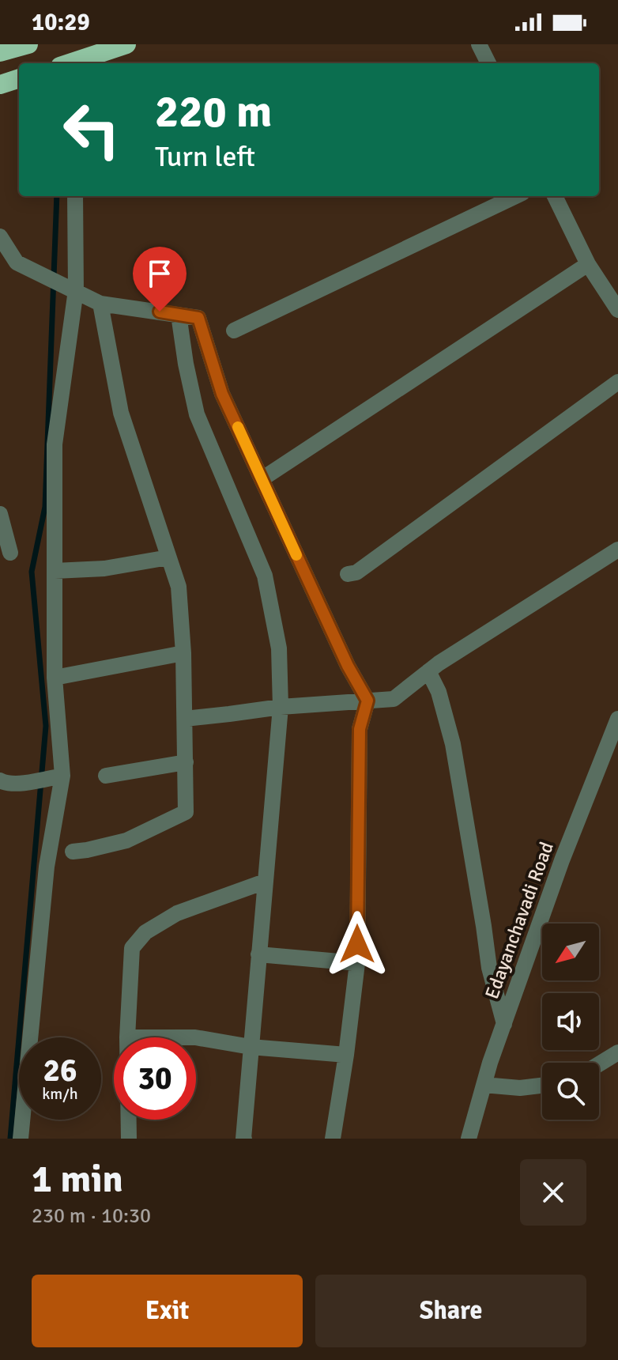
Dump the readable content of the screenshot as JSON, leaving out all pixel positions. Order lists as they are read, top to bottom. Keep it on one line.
{"streets":{"street":["Edayanchavadi Road"]},"north":"bottom left","page":{"status":"10:29","turn":["220 m","Turn left"],"speed":"26 km/h","limit":"30","heading":["1 min","230 m · 10:30"],"buttons":["Exit","Share"]}}
